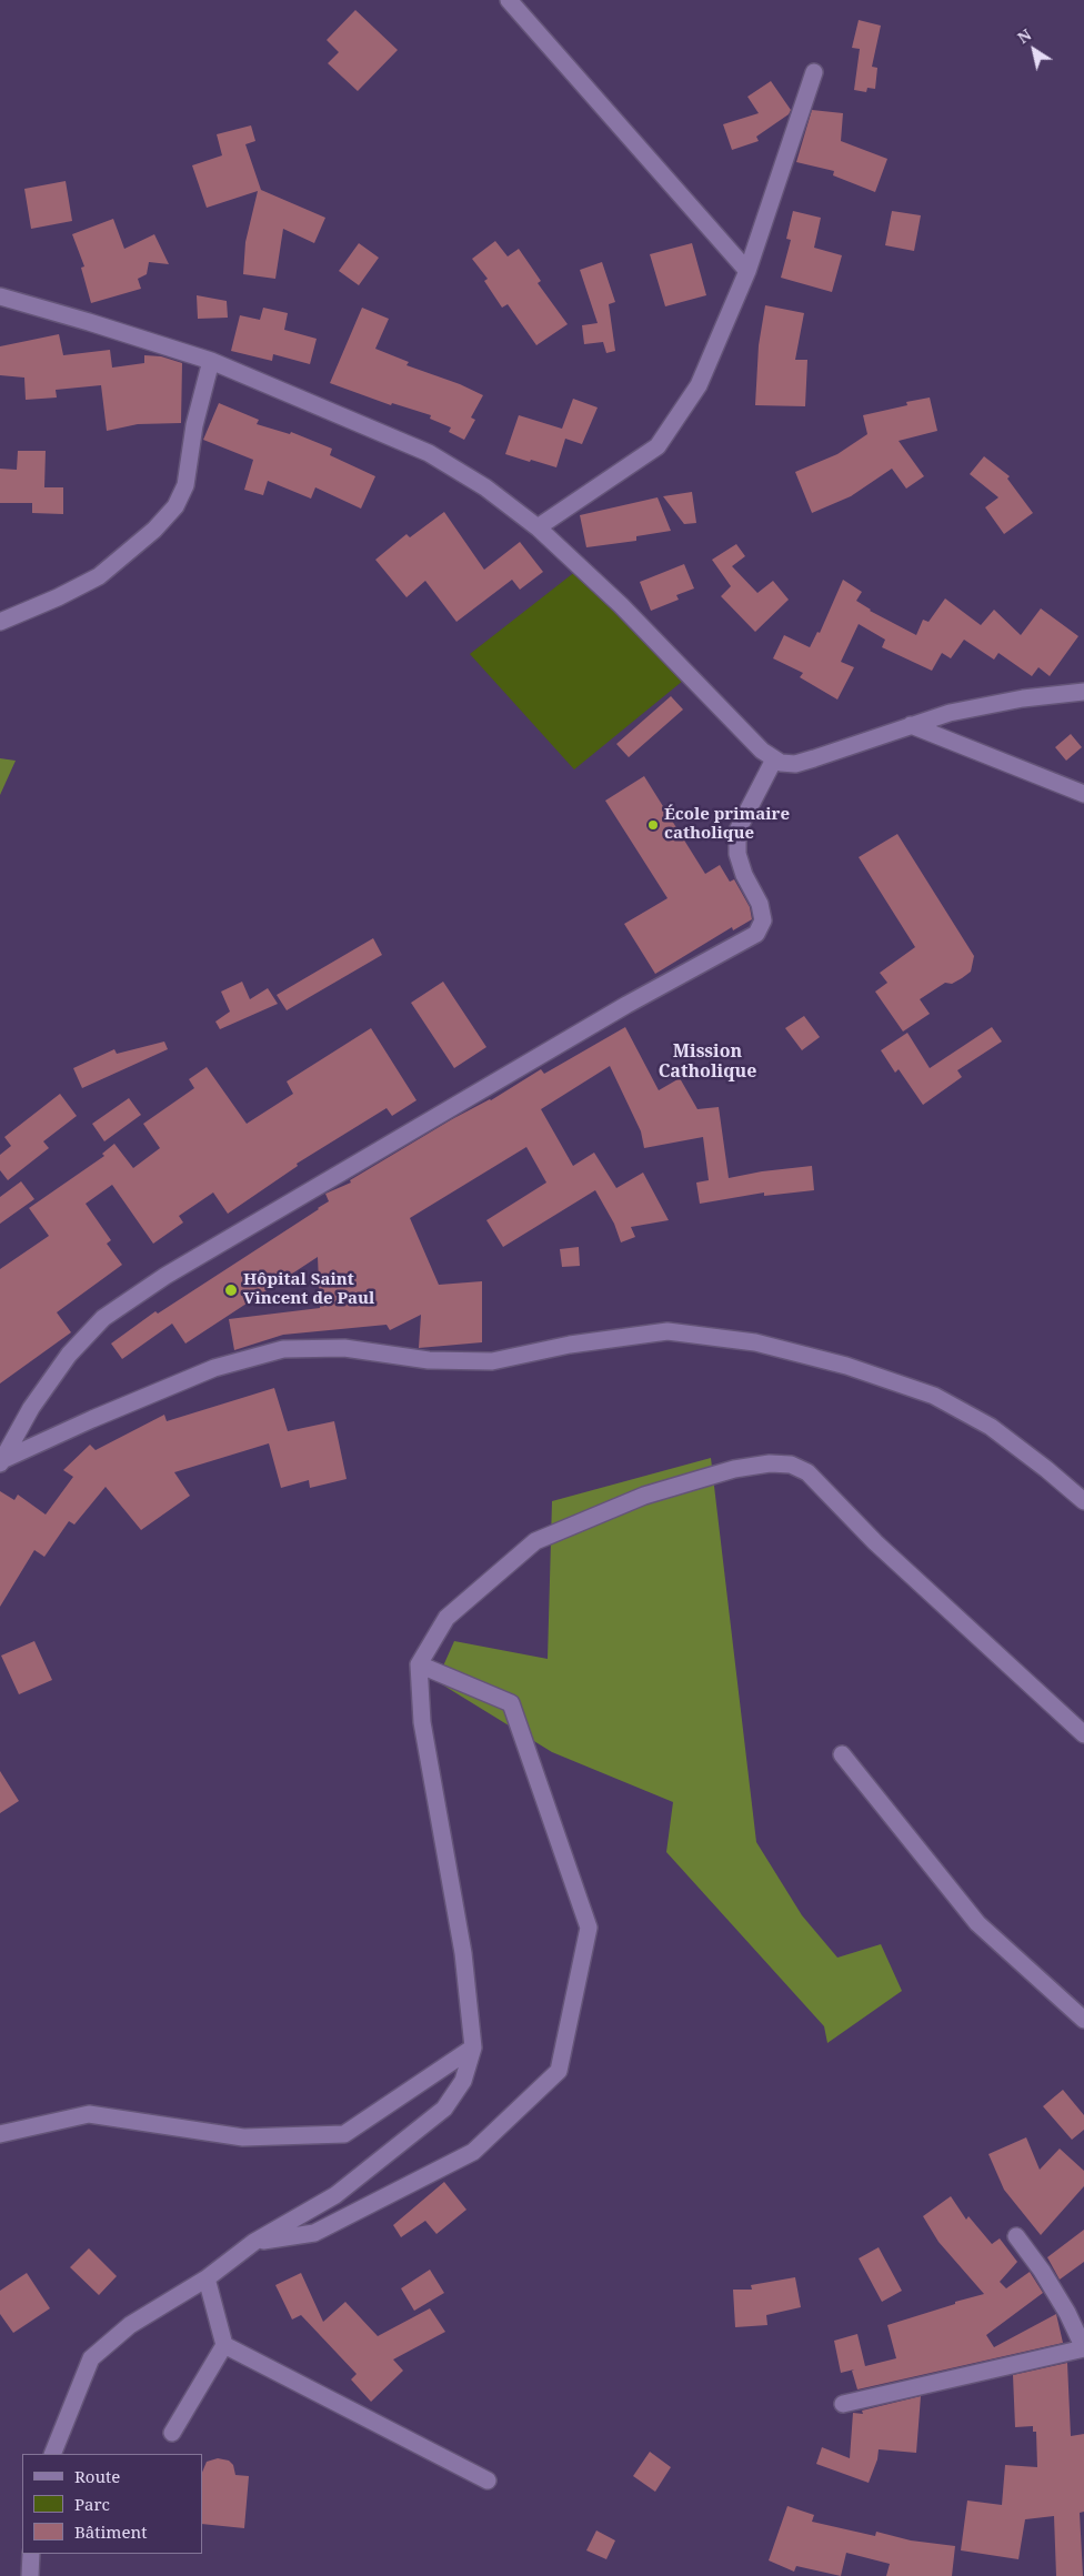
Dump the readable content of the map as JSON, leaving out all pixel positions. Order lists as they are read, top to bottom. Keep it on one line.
{"districts":["Mission Catholique"],"places":["École primaire catholique","Hôpital Saint Vincent de Paul"],"legend":["Route","Parc","Bâtiment"],"north":"top left"}
